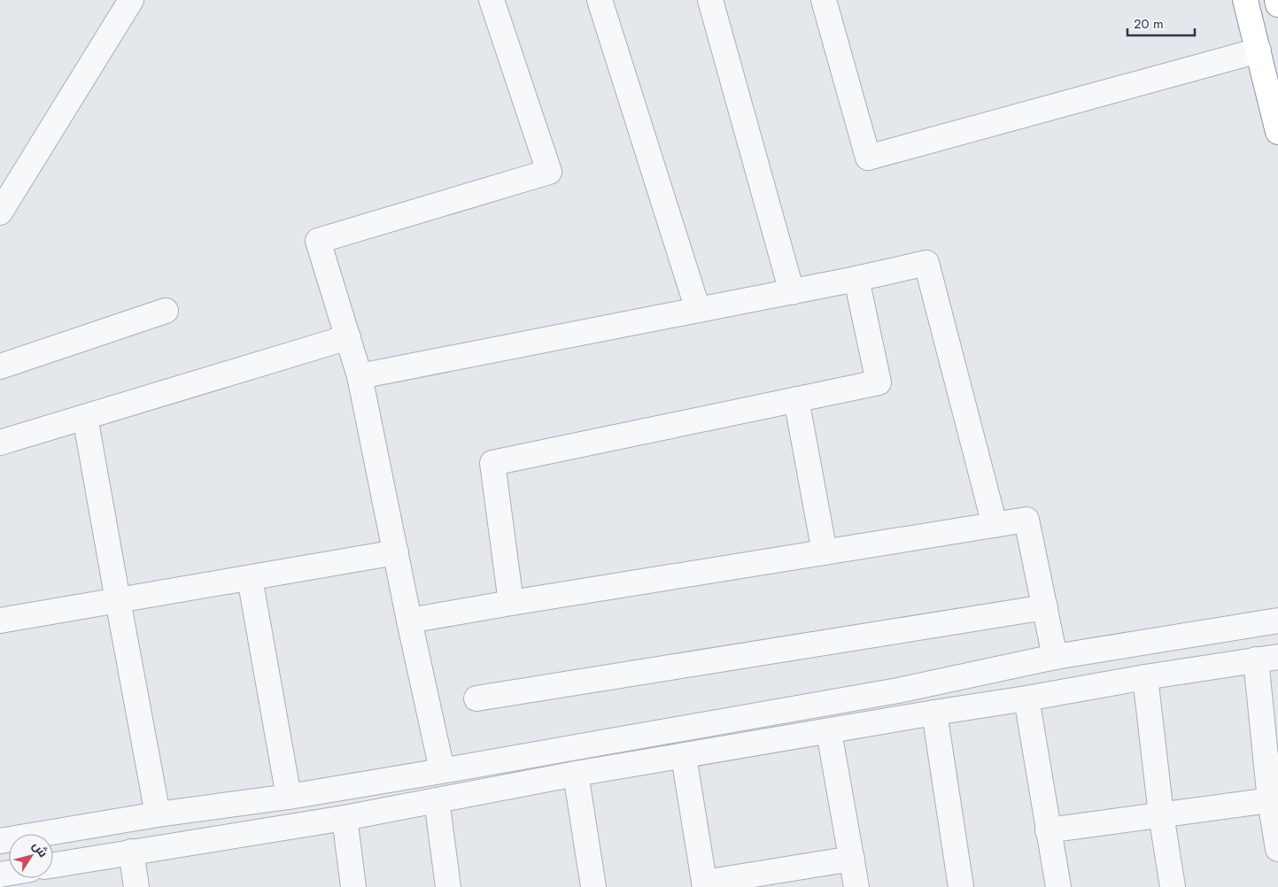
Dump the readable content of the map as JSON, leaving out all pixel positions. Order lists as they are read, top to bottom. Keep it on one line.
{"scale_bar":"20 m","north":"top right"}
